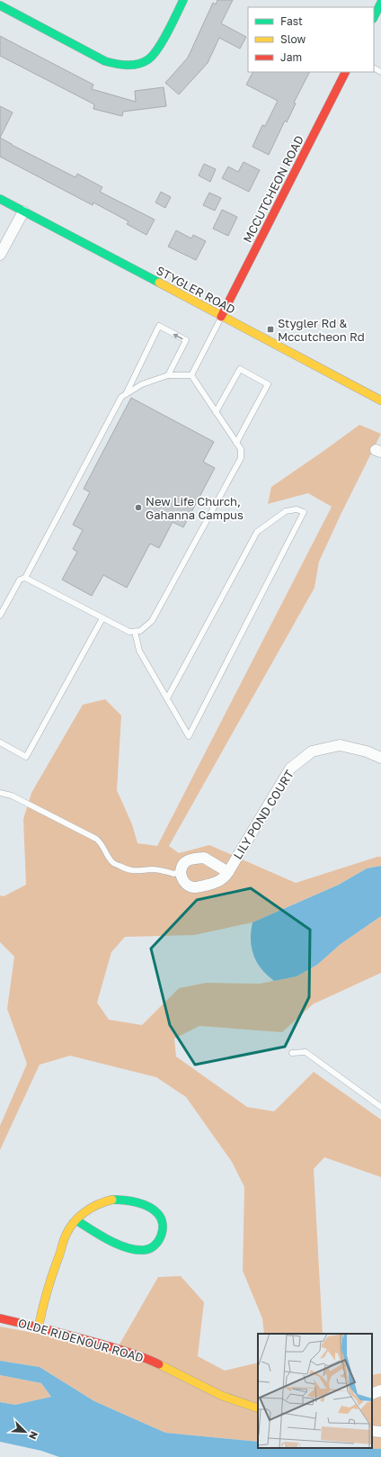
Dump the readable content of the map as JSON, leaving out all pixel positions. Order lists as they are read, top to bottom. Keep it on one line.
{"streets":{"street":["MCCUTCHEON ROAD","STYGLER ROAD","LILY POND COURT","OLDE RIDENOUR ROAD"]},"crossings":[["MCCUTCHEON ROAD","STYGLER ROAD"]],"places":{"transit":["Stygler Rd & Mccutcheon Rd"],"other":["New Life Church, Gahanna Campus"]},"legend":["Fast","Slow","Jam"],"north":"bottom right"}
